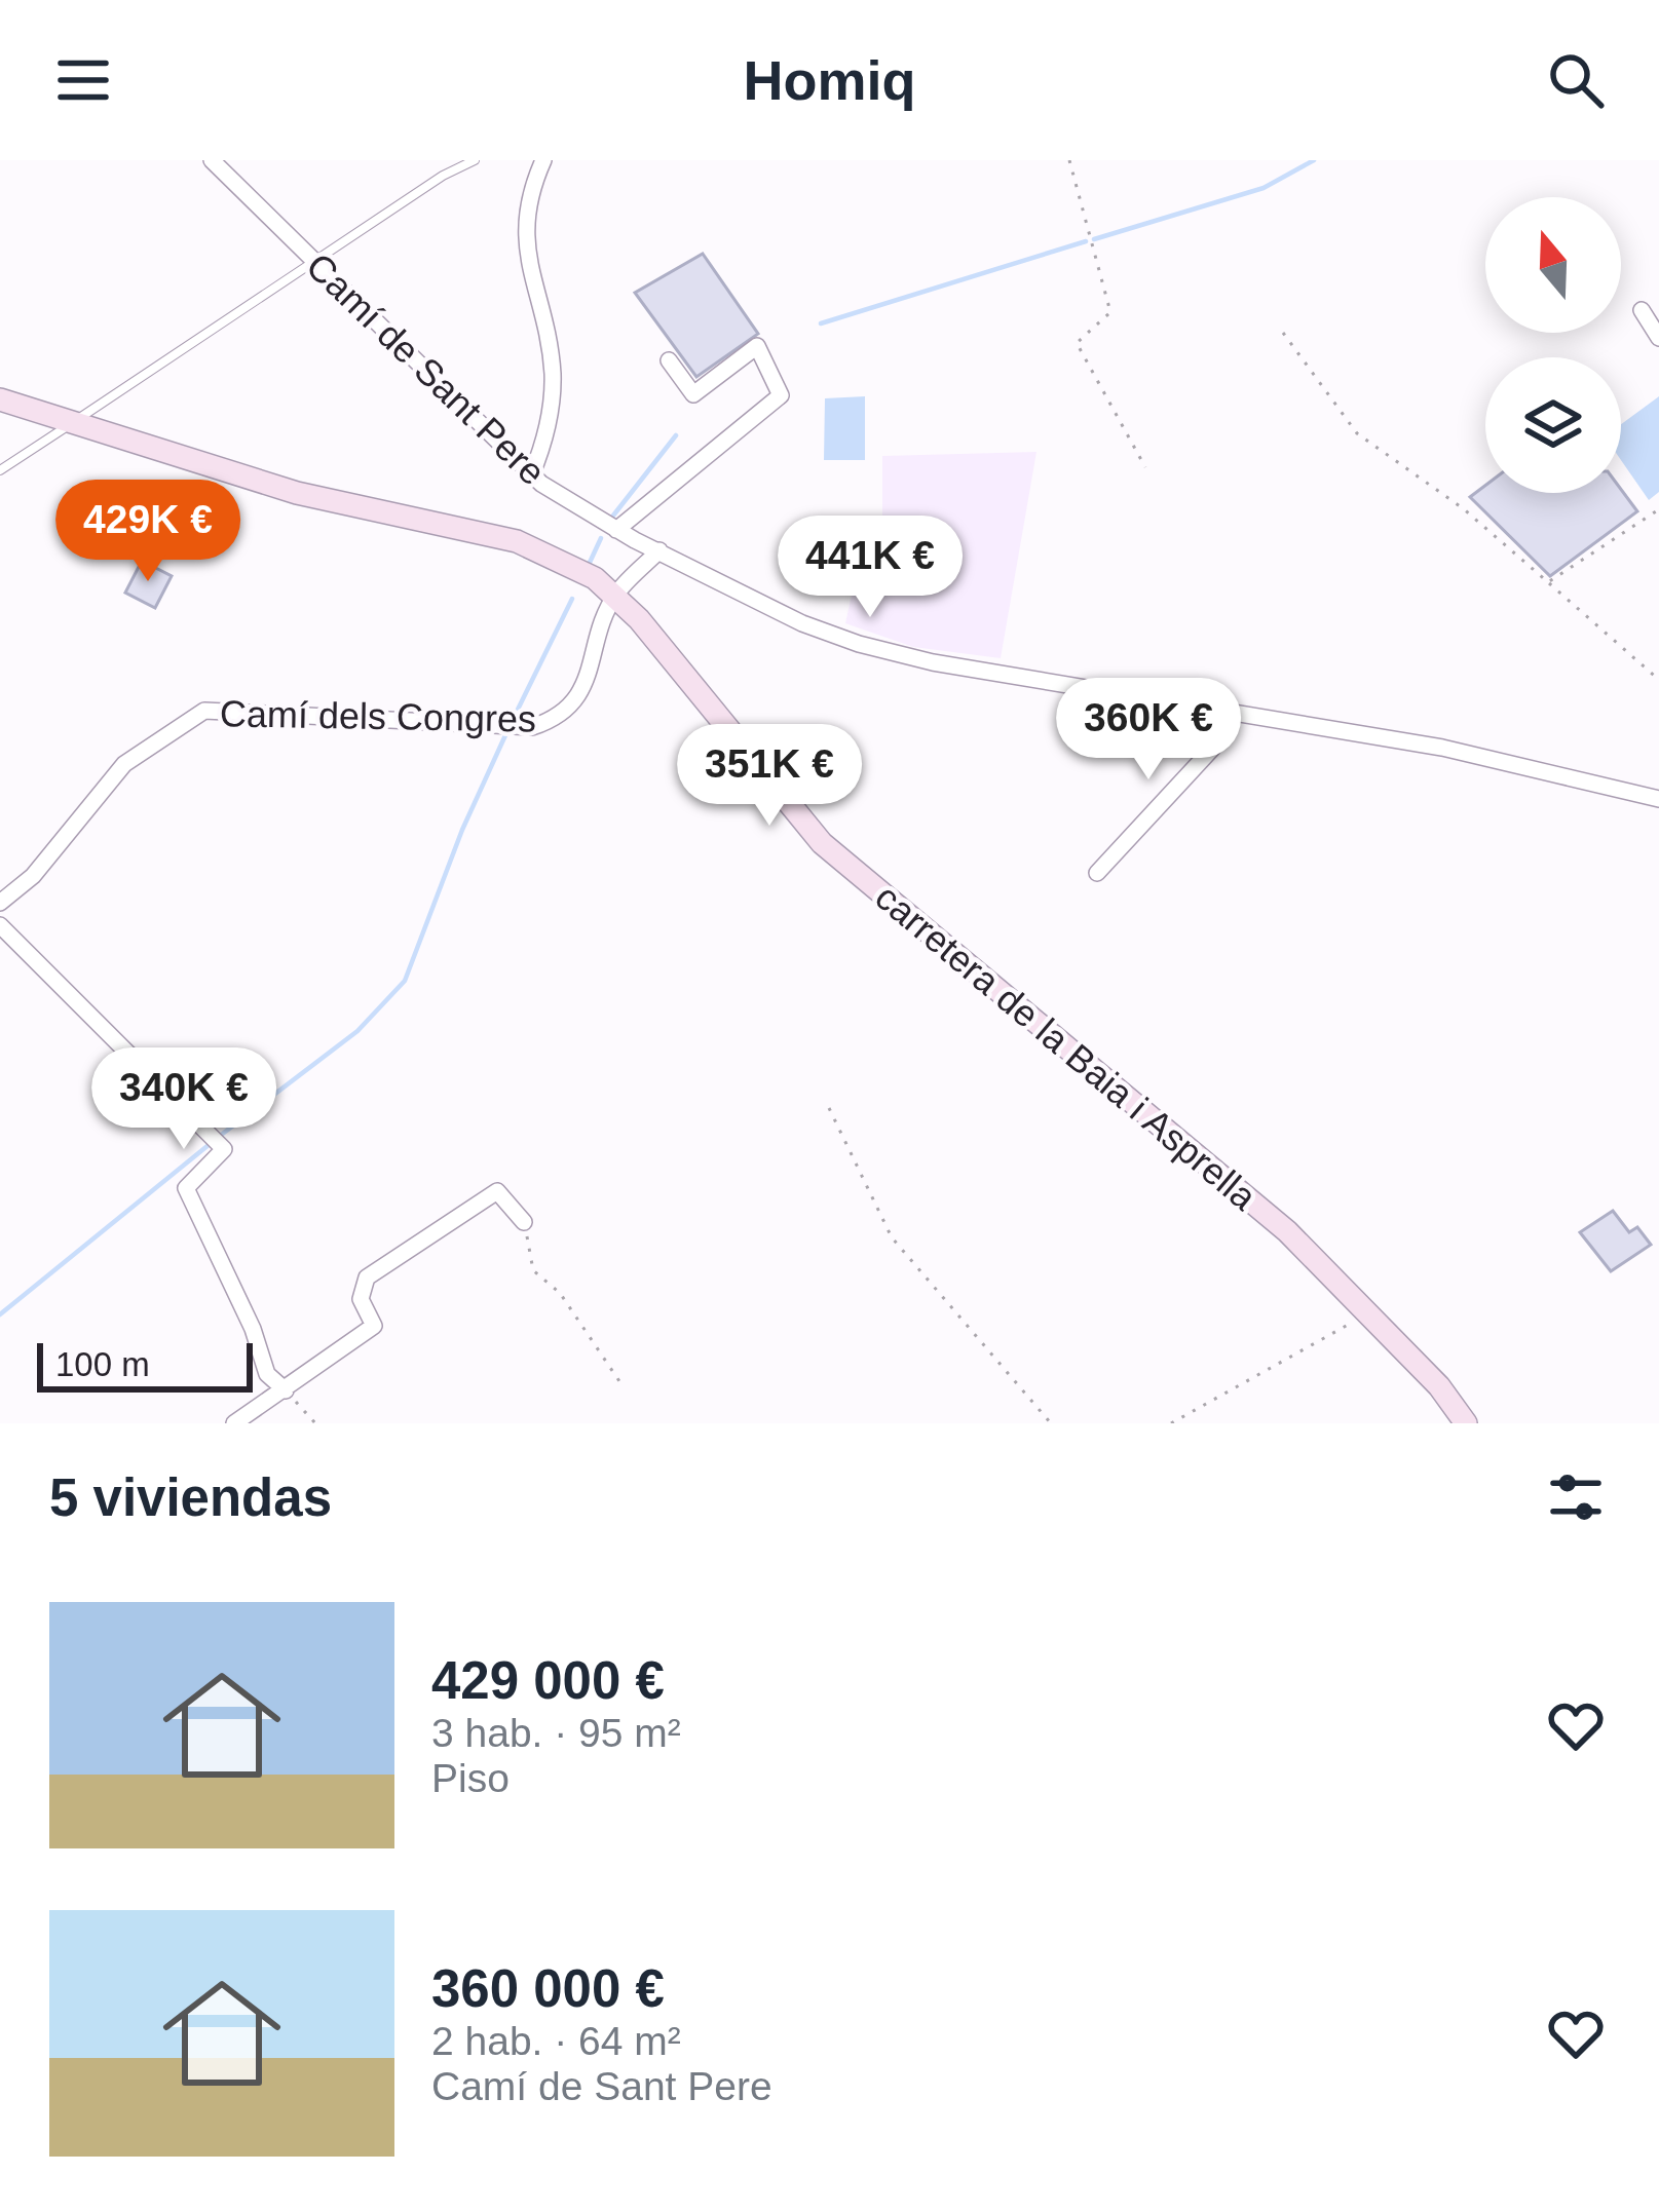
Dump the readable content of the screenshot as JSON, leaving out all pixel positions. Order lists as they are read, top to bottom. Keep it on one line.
{"streets":{"main road":["carretera de la Baia i Asprella"],"street":["Camí de Sant Pere","Camí dels Congres"]},"crossings":[["Camí de Sant Pere","Camí dels Congres"],["Camí dels Congres","carretera de la Baia i Asprella"]],"scale_bar":"100 m","north":"top","page":{"header":"Homiq","price":["429K €","441K €","360K €","351K €","340K €"],"scale":"100 m","heading":"5 viviendas","list":[{"name":"429 000 €","note":"3 hab. · 95 m² · Piso"},{"name":"360 000 €","note":"2 hab. · 64 m² · Camí de Sant Pere"}]}}
